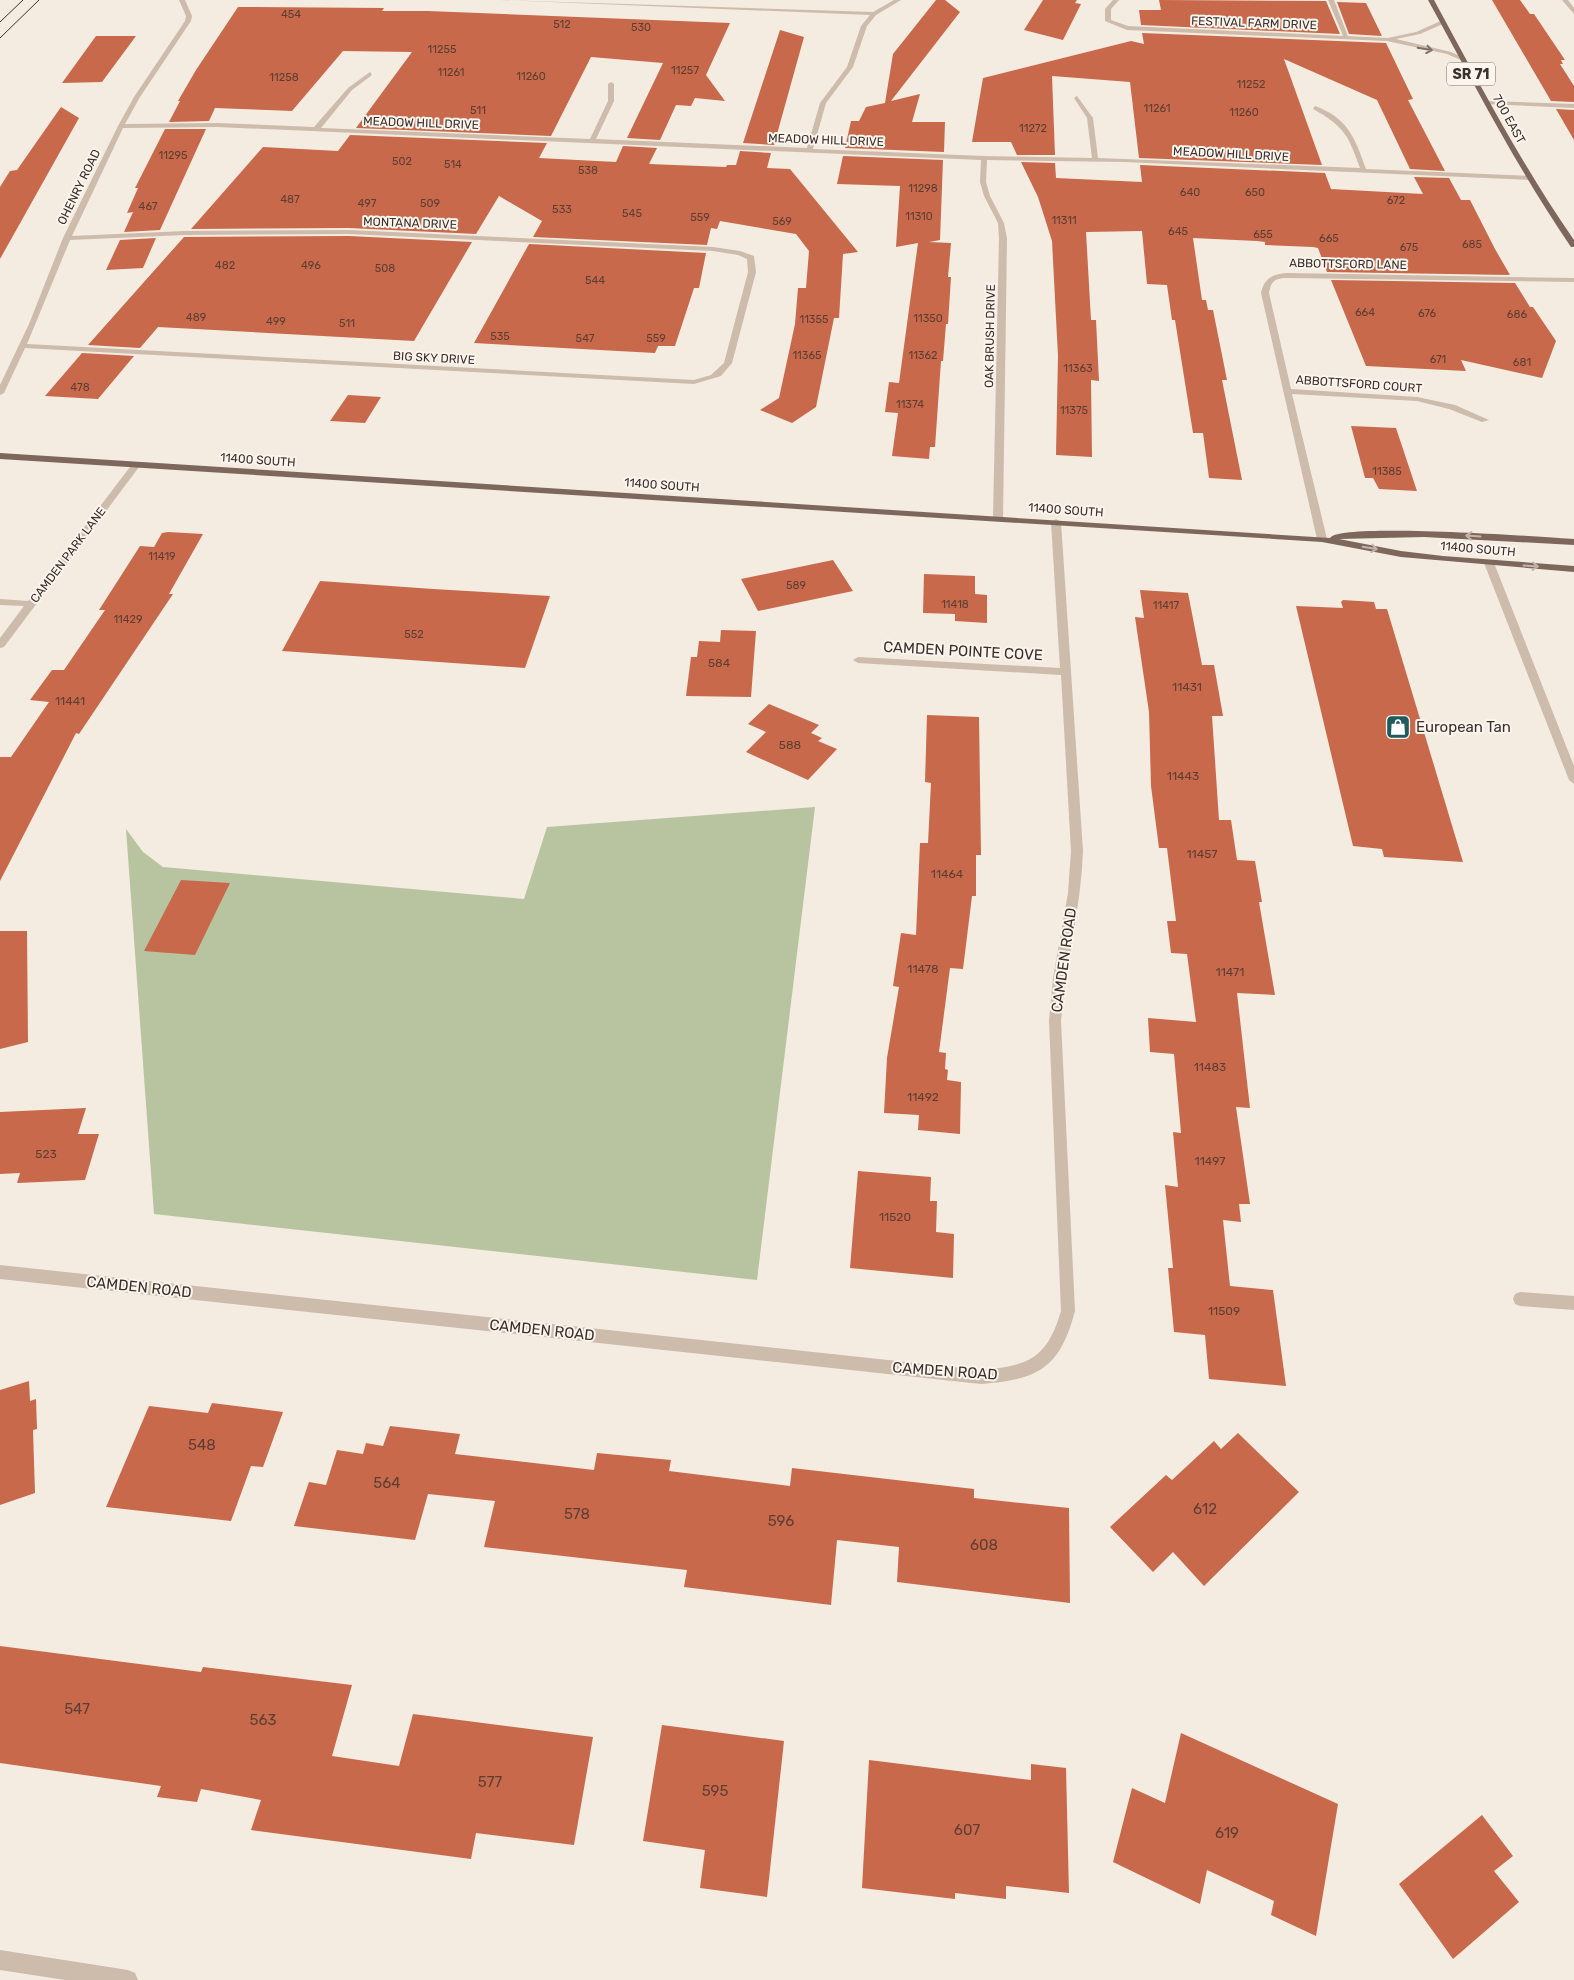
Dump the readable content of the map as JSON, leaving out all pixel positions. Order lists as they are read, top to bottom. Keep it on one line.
{"streets":{"main road":["SR 71","700 EAST","11400 SOUTH"],"street":["FESTIVAL FARM DRIVE","MEADOW HILL DRIVE","OHENRY ROAD","MONTANA DRIVE","ABBOTTSFORD LANE","OAK BRUSH DRIVE","BIG SKY DRIVE","ABBOTTSFORD COURT","CAMDEN PARK LANE","CAMDEN POINTE COVE","CAMDEN ROAD"]},"crossings":[["FESTIVAL FARM DRIVE","700 EAST"],["700 EAST","MEADOW HILL DRIVE"],["MEADOW HILL DRIVE","OHENRY ROAD"],["MEADOW HILL DRIVE","OAK BRUSH DRIVE"],["OHENRY ROAD","MONTANA DRIVE"],["OHENRY ROAD","BIG SKY DRIVE"],["MONTANA DRIVE","BIG SKY DRIVE"],["ABBOTTSFORD LANE","ABBOTTSFORD COURT"],["ABBOTTSFORD LANE","11400 SOUTH"],["OAK BRUSH DRIVE","11400 SOUTH"],["11400 SOUTH","CAMDEN PARK LANE"],["11400 SOUTH","CAMDEN ROAD"],["CAMDEN POINTE COVE","CAMDEN ROAD"]],"places":{"shop":["European Tan"]},"house_numbers":["454","512","530","11255","11257","11261","11260","11258","11252","11261","511","11260","11272","11295","502","514","538","11298","640","650","487","672","497","509","467","533","545","11310","559","11311","569","645","655","665","685","675","482","496","508","544","664","676","686","489","11350","11355","499","511","535","547","559","11365","11362","671","681","11363","478","11374","11375","11385","11419","589","11418","11417","11429","552","584","11431","11441","588","11443","11457","11464","11478","11471","11483","11492","523","11497","11520","11509","548","564","612","578","596","608","547","563","577","595","607","619"]}
